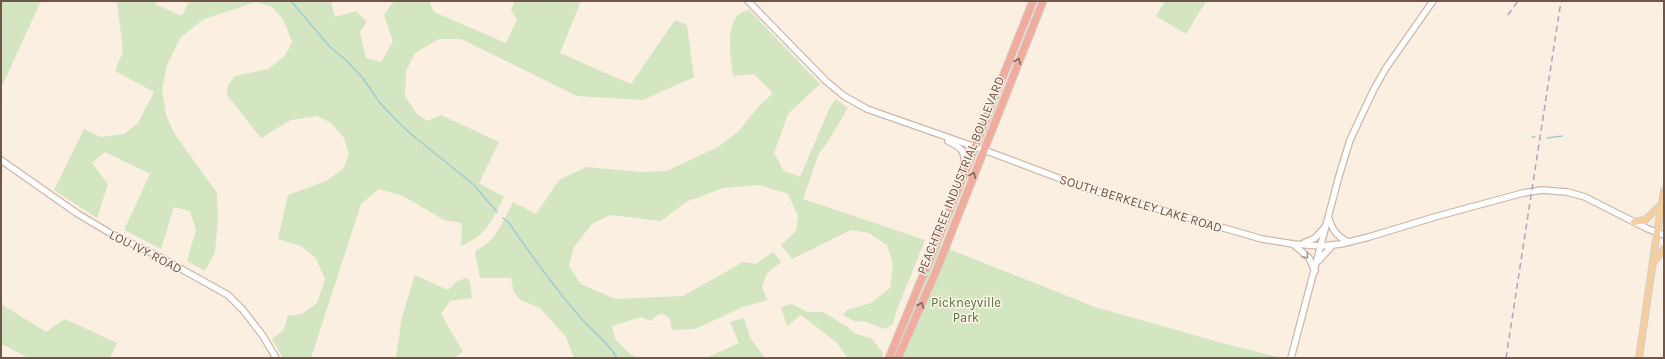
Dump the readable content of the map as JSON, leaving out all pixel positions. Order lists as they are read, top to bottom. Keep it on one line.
{"streets":{"highway":["PEACHTREE INDUSTRIAL BOULEVARD"],"street":["SOUTH BERKELEY LAKE ROAD","LOU IVY ROAD"]},"crossings":[["PEACHTREE INDUSTRIAL BOULEVARD","SOUTH BERKELEY LAKE ROAD"]],"parks":["Pickneyville Park"]}
